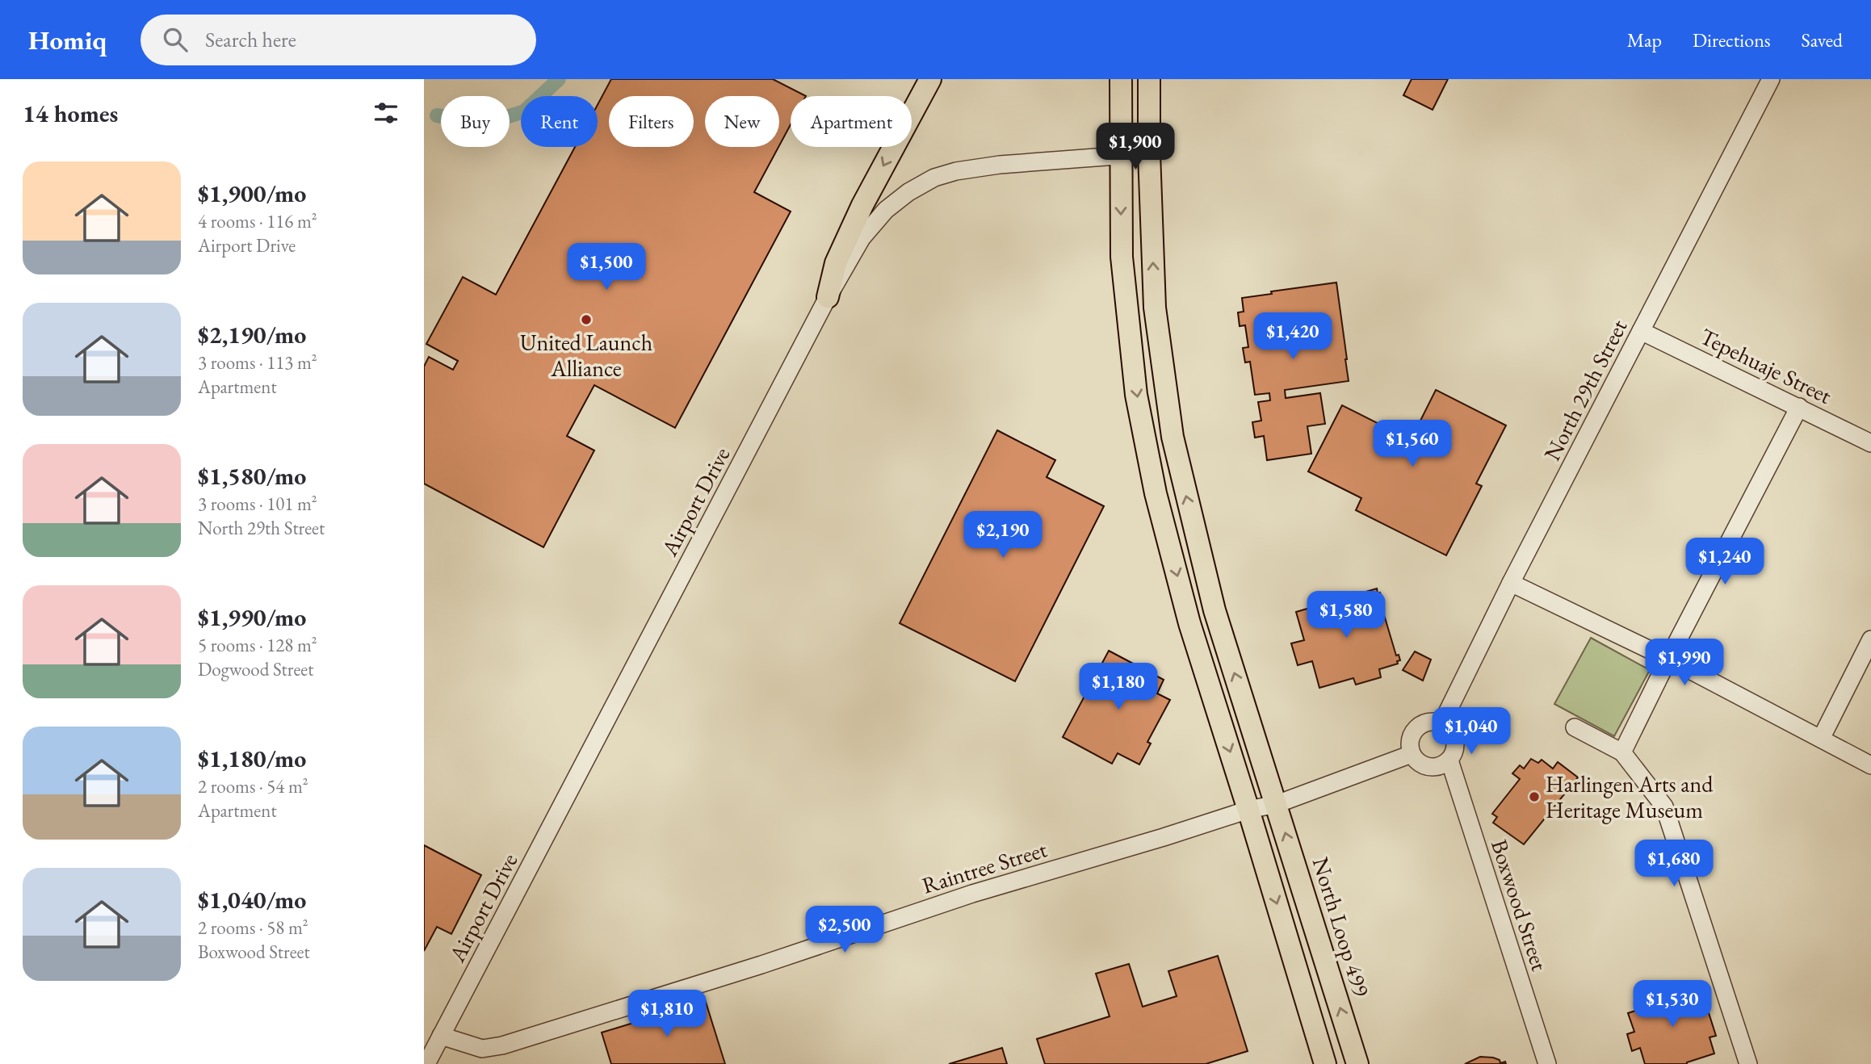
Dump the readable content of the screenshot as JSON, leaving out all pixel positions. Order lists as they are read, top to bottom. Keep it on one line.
{"streets":{"main road":["North Loop 499"],"street":["Tepehuaje Street","North 29th Street","Airport Drive","Raintree Street","Boxwood Street"]},"crossings":[["Tepehuaje Street","North 29th Street"],["North 29th Street","Raintree Street"],["North 29th Street","Boxwood Street"],["Airport Drive","Raintree Street"],["Airport Drive","North Loop 499"],["Raintree Street","Boxwood Street"],["Raintree Street","North Loop 499"]],"places":["United Launch Alliance","Harlingen Arts and Heritage Museum"],"page":{"header":"Homiq","search":"Search here","nav":["Map","Directions","Saved"],"heading":"14 homes","chip":["Buy","Rent","Filters","New","Apartment"],"price":["$1,900","$1,500","$1,420","$1,560","$2,190","$1,240","$1,580","$1,990","$1,180","$1,040","$1,680","$2,500","$1,530","$1,810"],"list":[{"name":"$1,900/mo","note":"4 rooms · 116 m² · Airport Drive"},{"name":"$2,190/mo","note":"3 rooms · 113 m² · Apartment"},{"name":"$1,580/mo","note":"3 rooms · 101 m² · North 29th Street"},{"name":"$1,990/mo","note":"5 rooms · 128 m² · Dogwood Street"},{"name":"$1,180/mo","note":"2 rooms · 54 m² · Apartment"},{"name":"$1,040/mo","note":"2 rooms · 58 m² · Boxwood Street"}]}}
